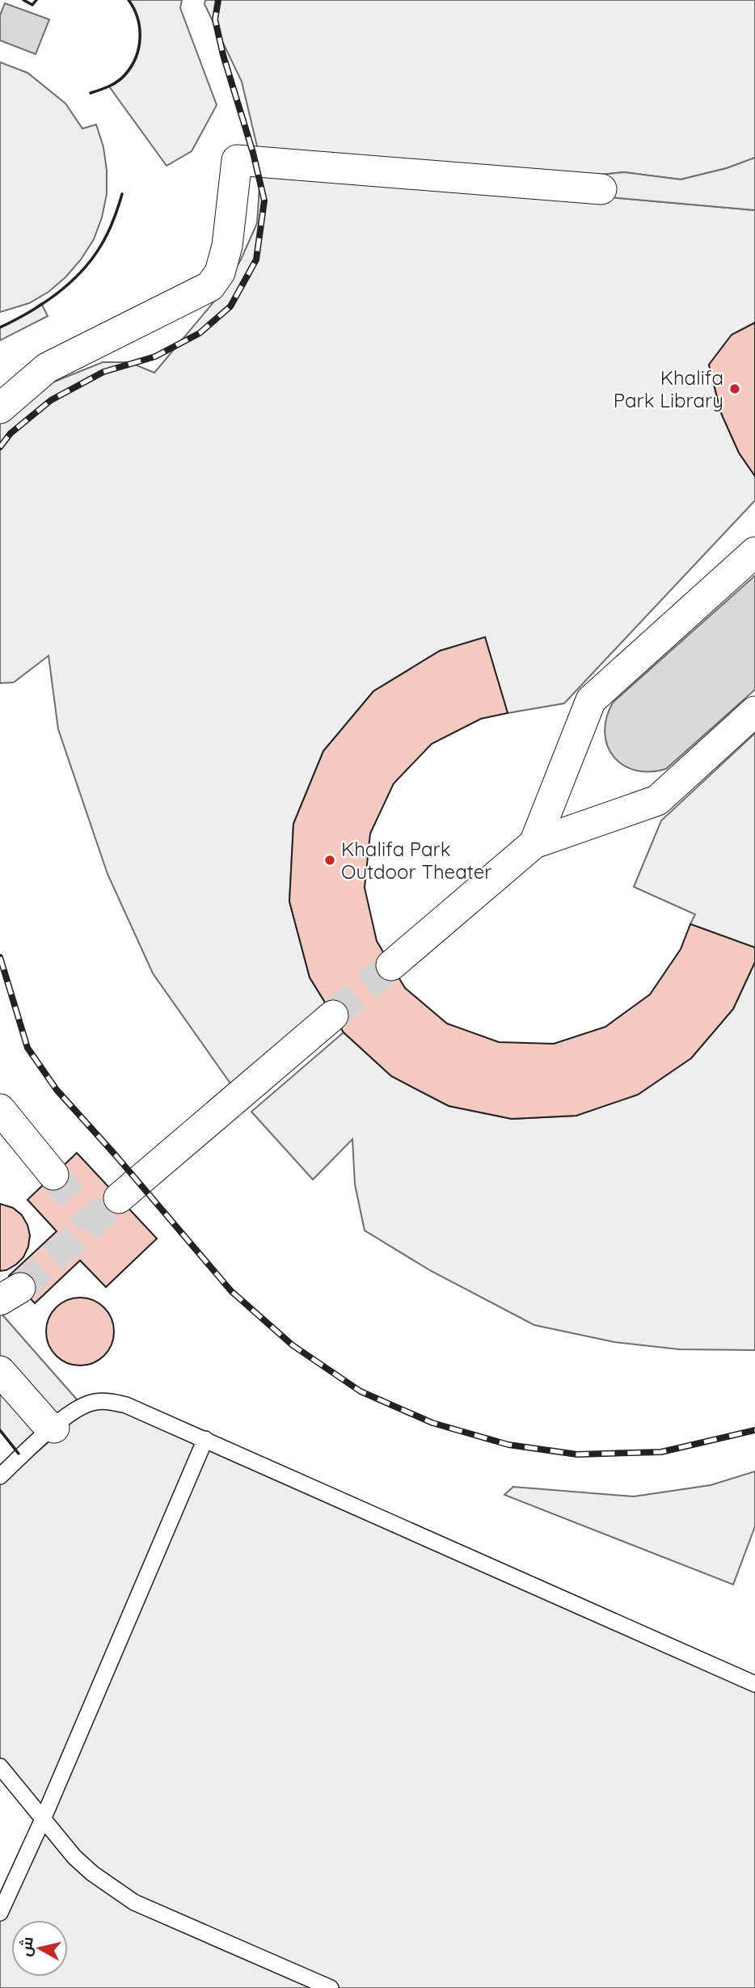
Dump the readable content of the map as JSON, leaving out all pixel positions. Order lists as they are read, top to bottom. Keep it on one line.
{"places":["Khalifa Park Library","Khalifa Park Outdoor Theater"],"north":"left"}
